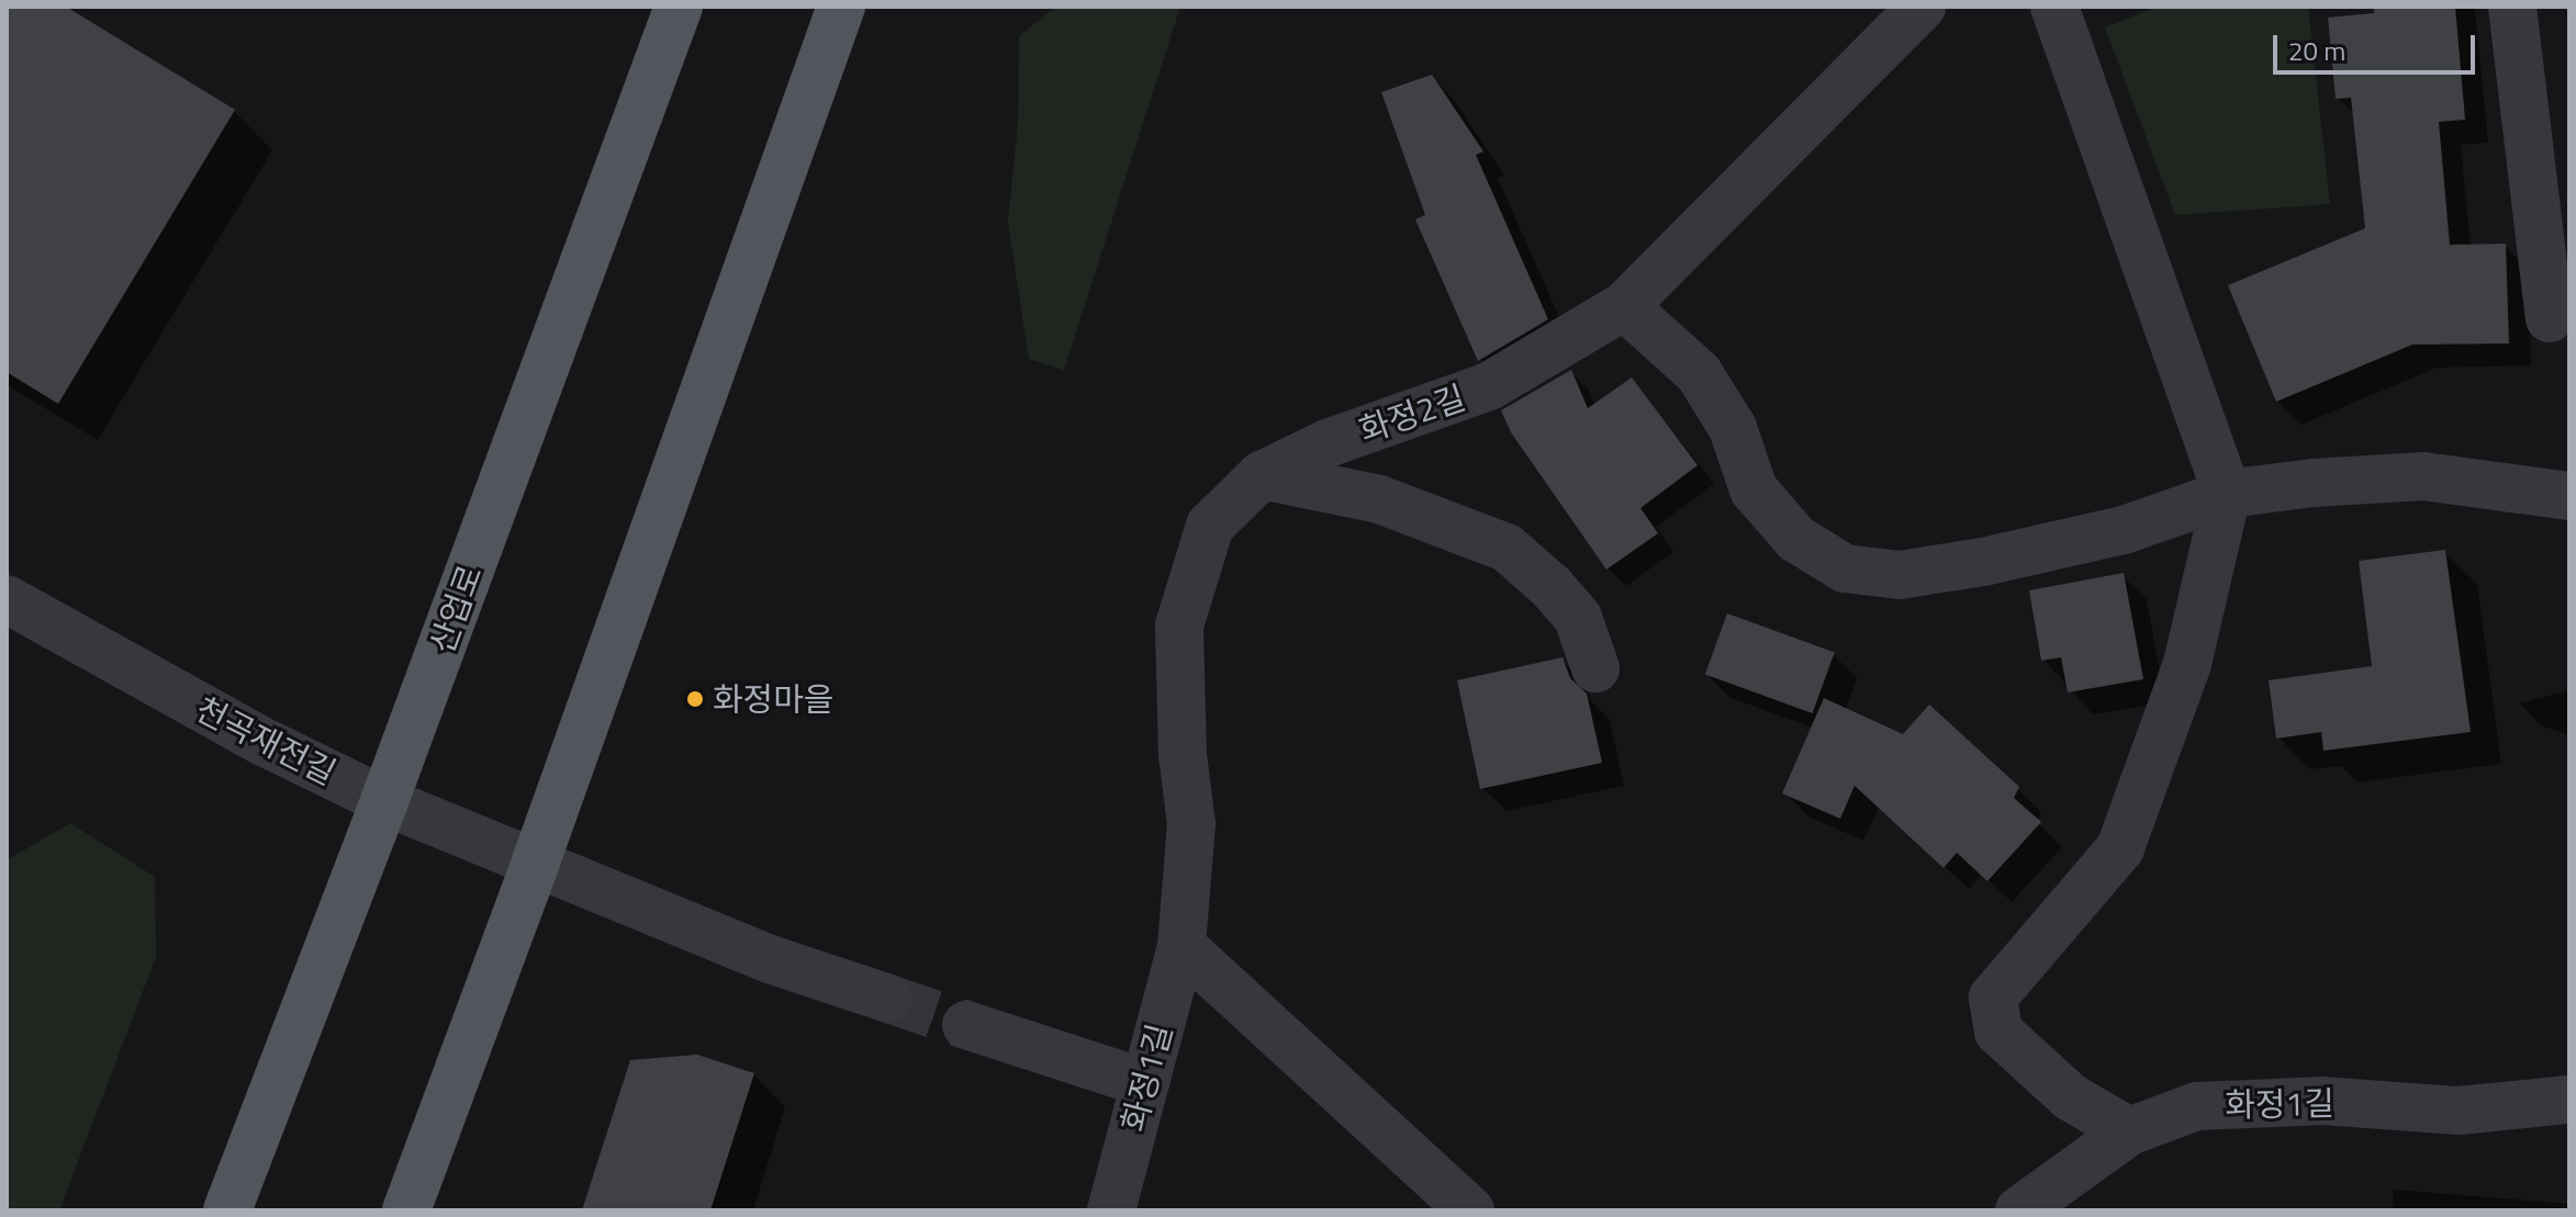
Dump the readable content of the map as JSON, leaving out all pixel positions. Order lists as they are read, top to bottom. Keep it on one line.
{"streets":{"main road":["산업로"],"street":["화정2길","천곡재전길","화정1길"]},"crossings":[["화정2길","화정1길"],["산업로","천곡재전길"]],"places":["화정마을"],"scale_bar":"20 m"}
